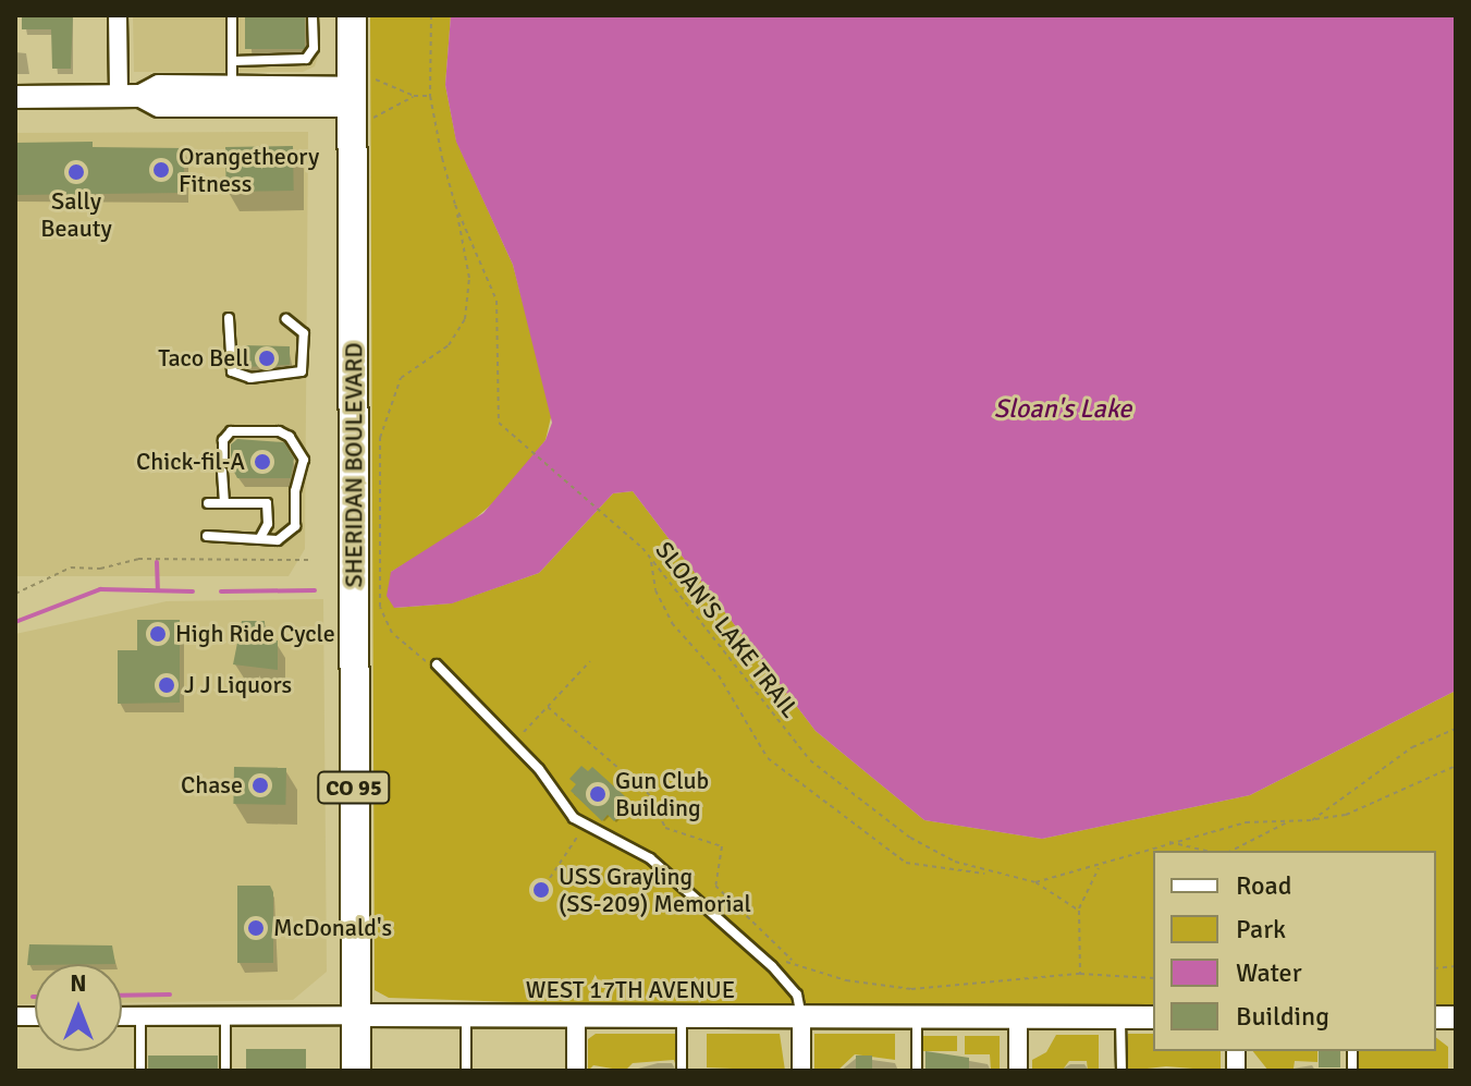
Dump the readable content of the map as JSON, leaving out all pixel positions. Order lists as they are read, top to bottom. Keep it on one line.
{"streets":{"main road":["SHERIDAN BOULEVARD","CO 95"],"street":["WEST 17TH AVENUE"],"path":["SLOAN'S LAKE TRAIL"]},"crossings":[["SHERIDAN BOULEVARD","WEST 17TH AVENUE"]],"water":["Sloan's Lake"],"places":["Orangetheory Fitness","Sally Beauty","Taco Bell","Chick-fil-A","High Ride Cycle","J J Liquors","Chase","Gun Club Building","USS Grayling (SS-209) Memorial","McDonald's"],"legend":["Road","Park","Water","Building"],"north":"top"}
